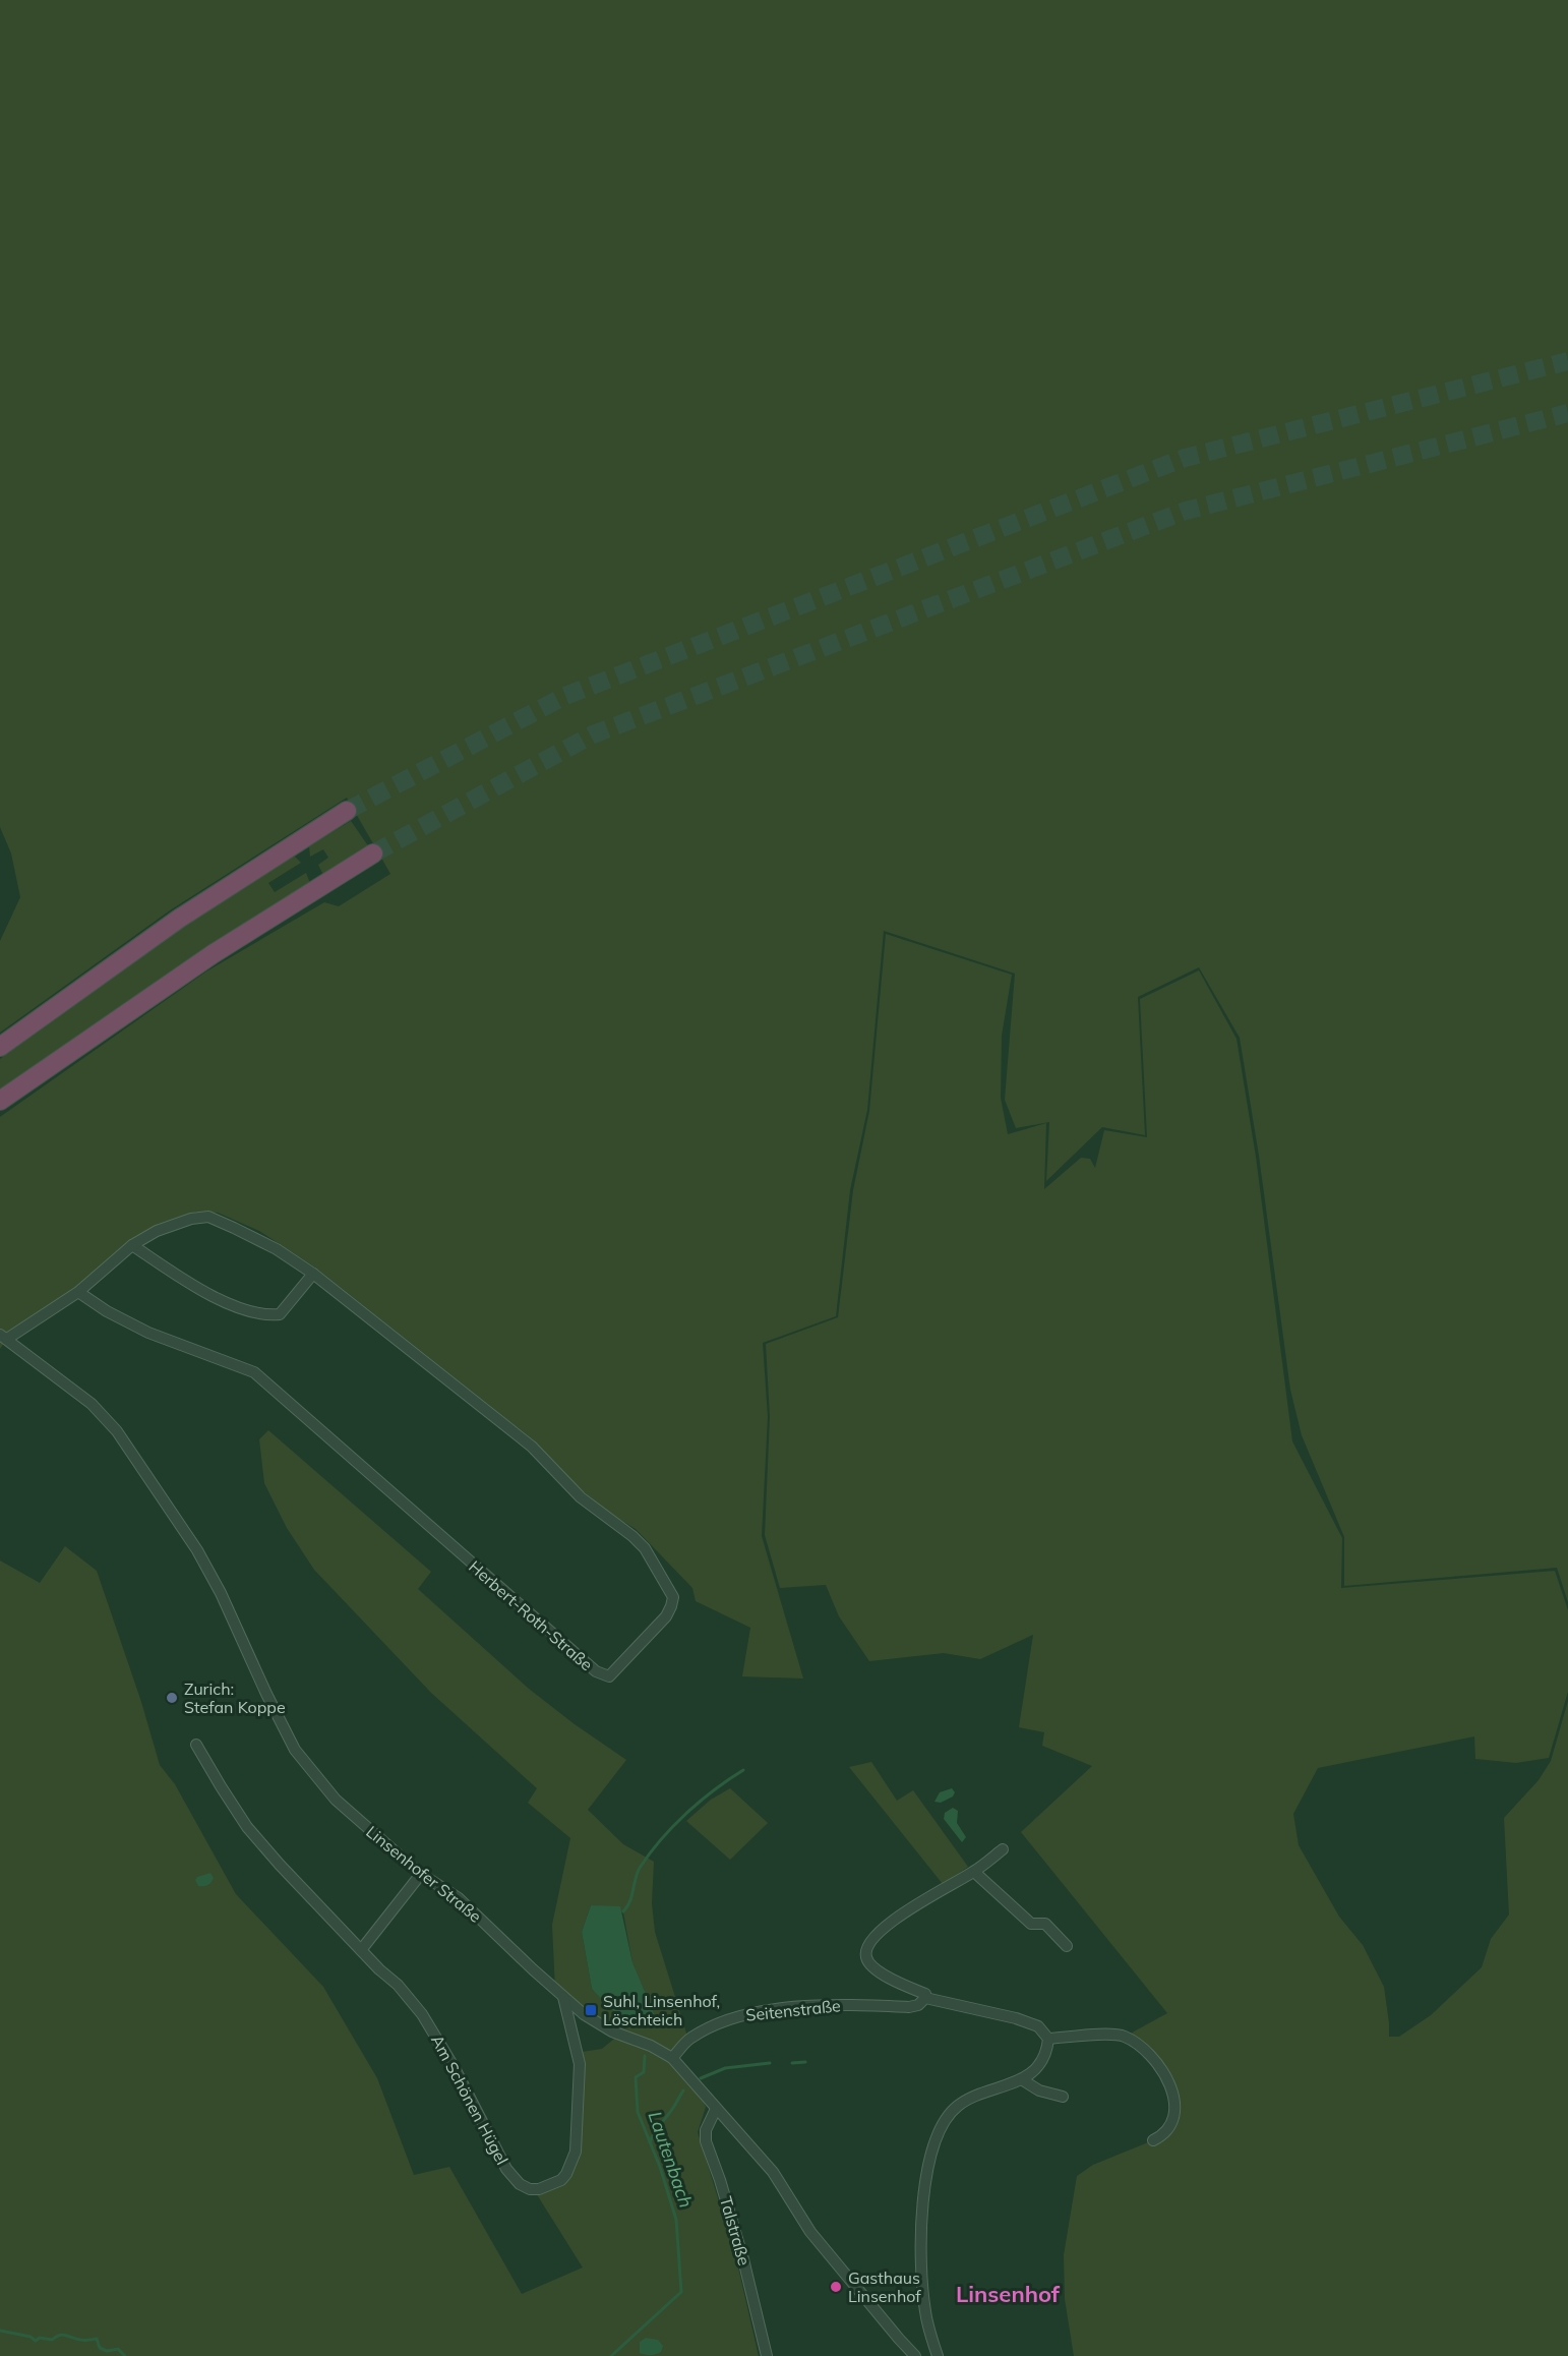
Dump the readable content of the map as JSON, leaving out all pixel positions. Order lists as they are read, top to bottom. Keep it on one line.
{"streets":{"street":["Herbert-Roth-Straße","Linsenhofer Straße","Seitenstraße","Am Schönen Hügel","Talstraße"]},"crossings":[["Herbert-Roth-Straße","Linsenhofer Straße"],["Linsenhofer Straße","Seitenstraße"],["Linsenhofer Straße","Am Schönen Hügel"],["Linsenhofer Straße","Talstraße"]],"districts":["Linsenhof"],"water":["Lautenbach"],"places":{"other":["Zurich: Stefan Koppe","Gasthaus Linsenhof"],"transit":["Suhl, Linsenhof, Löschteich"]}}
